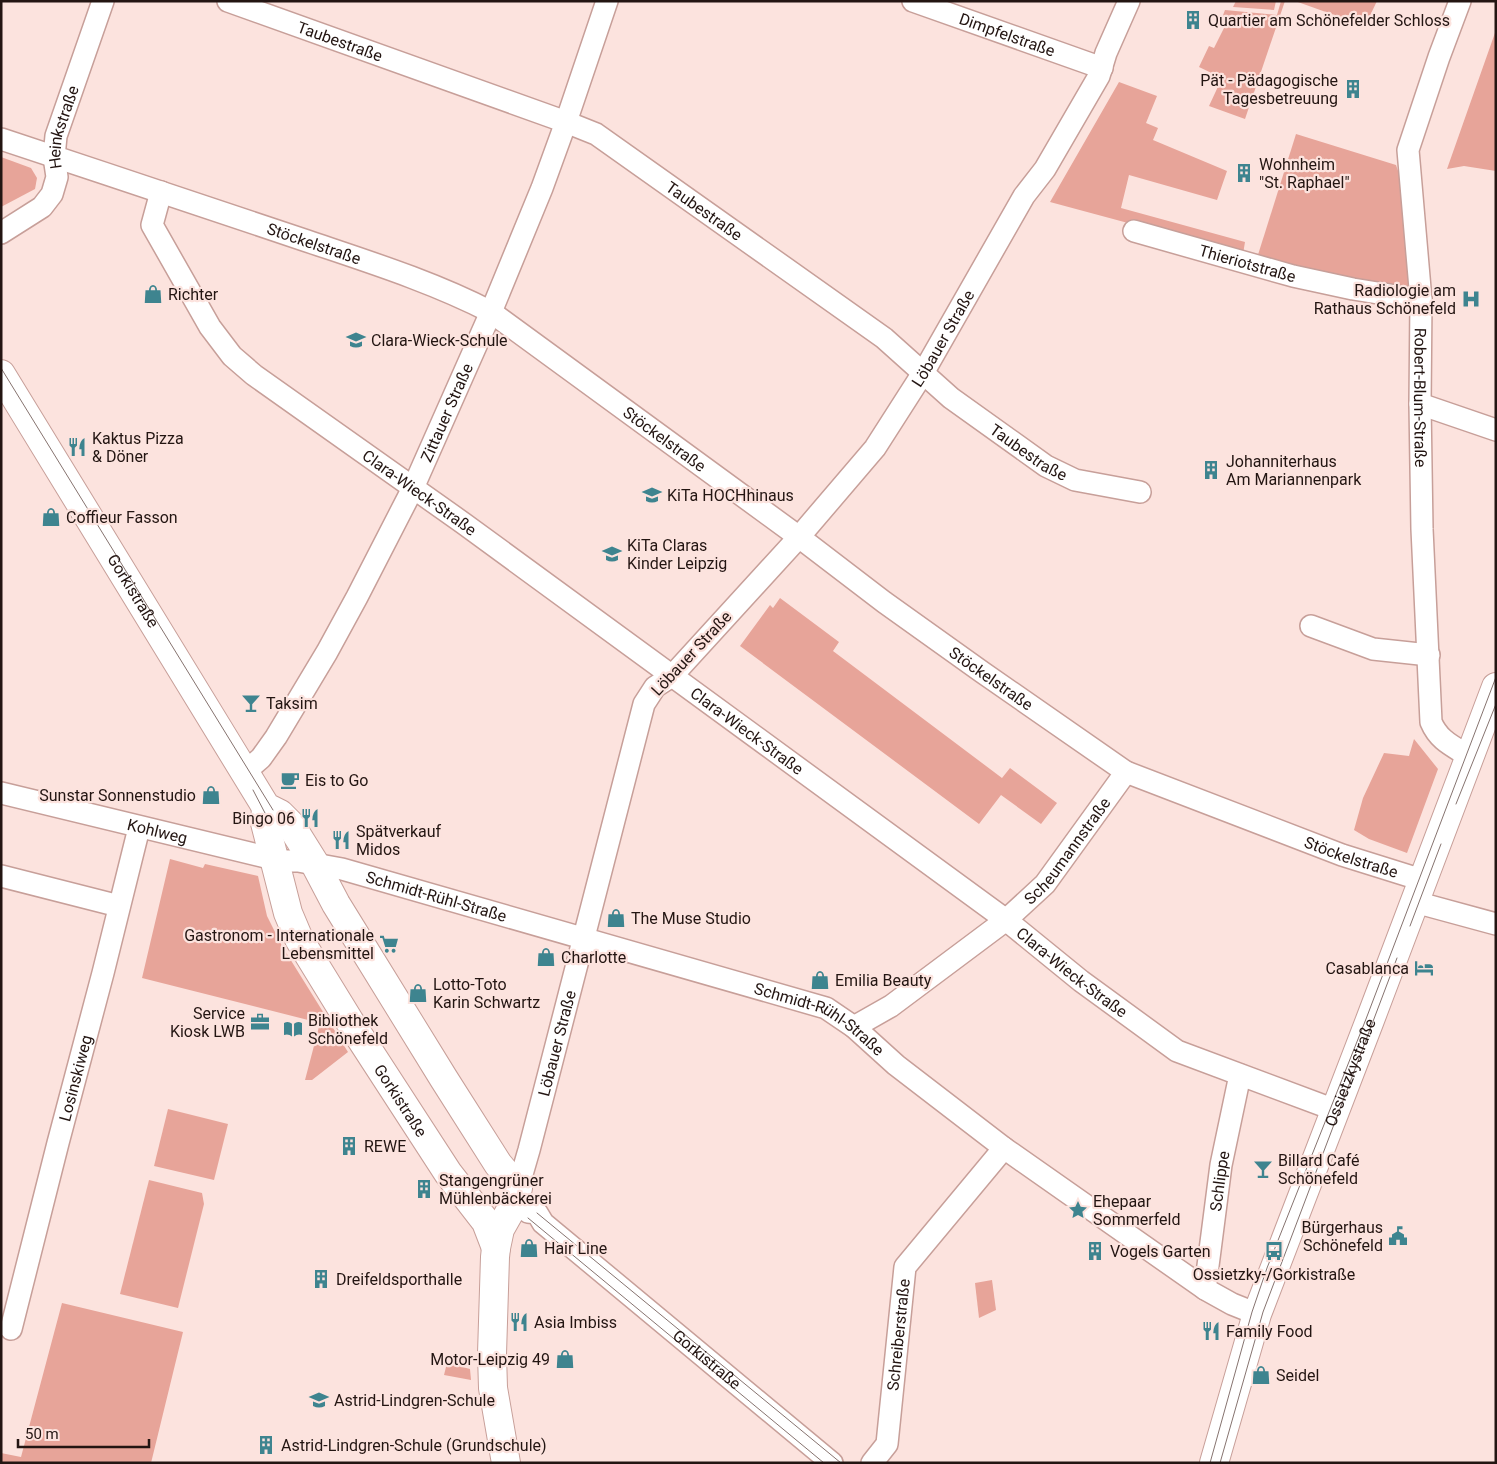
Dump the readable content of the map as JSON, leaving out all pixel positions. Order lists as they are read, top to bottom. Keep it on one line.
{"streets":{"main road":["Löbauer Straße","Gorkistraße","Ossietzkystraße"],"street":["Dimpfelstraße","Taubestraße","Heinkstraße","Stöckelstraße","Thieriotstraße","Robert-Blum-Straße","Zittauer Straße","Clara-Wieck-Straße","Kohlweg","Scheumannstraße","Schmidt-Rühl-Straße","Losinskiweg","Schlippe","Schreiberstraße"]},"crossings":[["Dimpfelstraße","Löbauer Straße"],["Taubestraße","Löbauer Straße"],["Taubestraße","Zittauer Straße"],["Heinkstraße","Stöckelstraße"],["Stöckelstraße","Löbauer Straße"],["Stöckelstraße","Zittauer Straße"],["Stöckelstraße","Clara-Wieck-Straße"],["Stöckelstraße","Scheumannstraße"],["Stöckelstraße","Ossietzkystraße"],["Thieriotstraße","Robert-Blum-Straße"],["Löbauer Straße","Clara-Wieck-Straße"],["Löbauer Straße","Gorkistraße"],["Löbauer Straße","Schmidt-Rühl-Straße"],["Robert-Blum-Straße","Ossietzkystraße"],["Zittauer Straße","Clara-Wieck-Straße"],["Zittauer Straße","Gorkistraße"],["Clara-Wieck-Straße","Scheumannstraße"],["Clara-Wieck-Straße","Ossietzkystraße"],["Clara-Wieck-Straße","Schlippe"],["Gorkistraße","Kohlweg"],["Gorkistraße","Schmidt-Rühl-Straße"],["Kohlweg","Schmidt-Rühl-Straße"],["Kohlweg","Losinskiweg"],["Scheumannstraße","Schmidt-Rühl-Straße"],["Schmidt-Rühl-Straße","Ossietzkystraße"],["Schmidt-Rühl-Straße","Schlippe"],["Schmidt-Rühl-Straße","Schreiberstraße"]],"places":{"building":["Quartier am Schönefelder Schloss","Pät - Pädagogische Tagesbetreuung","Wohnheim \"St. Raphael\"","Johanniterhaus Am Mariannenpark","REWE","Stangengrüner Mühlenbäckerei","Vogels Garten","Dreifeldsporthalle","Astrid-Lindgren-Schule (Grundschule)"],"shop":["Richter","Coffieur Fasson","Sunstar Sonnenstudio","The Muse Studio","Charlotte","Emilia Beauty","Lotto-Toto Karin Schwartz","Hair Line","Motor-Leipzig 49","Seidel"],"hospital":["Radiologie am Rathaus Schönefeld"],"school or university":["Clara-Wieck-Schule","KiTa HOCHhinaus","KiTa Claras Kinder Leipzig","Astrid-Lindgren-Schule"],"restaurant":["Kaktus Pizza & Döner","Bingo 06","Spätverkauf Midos","Asia Imbiss","Family Food"],"bar":["Taksim","Billard Café Schönefeld"],"cafe":["Eis to Go"],"supermarket":["Gastronom - Internationale Lebensmittel"],"hotel":["Casablanca"],"office":["Service Kiosk LWB"],"library":["Bibliothek Schönefeld"],"place":["Ehepaar Sommerfeld"],"public building":["Bürgerhaus Schönefeld"],"bus stop":["Ossietzky-/Gorkistraße"]},"scale_bar":"50 m"}
